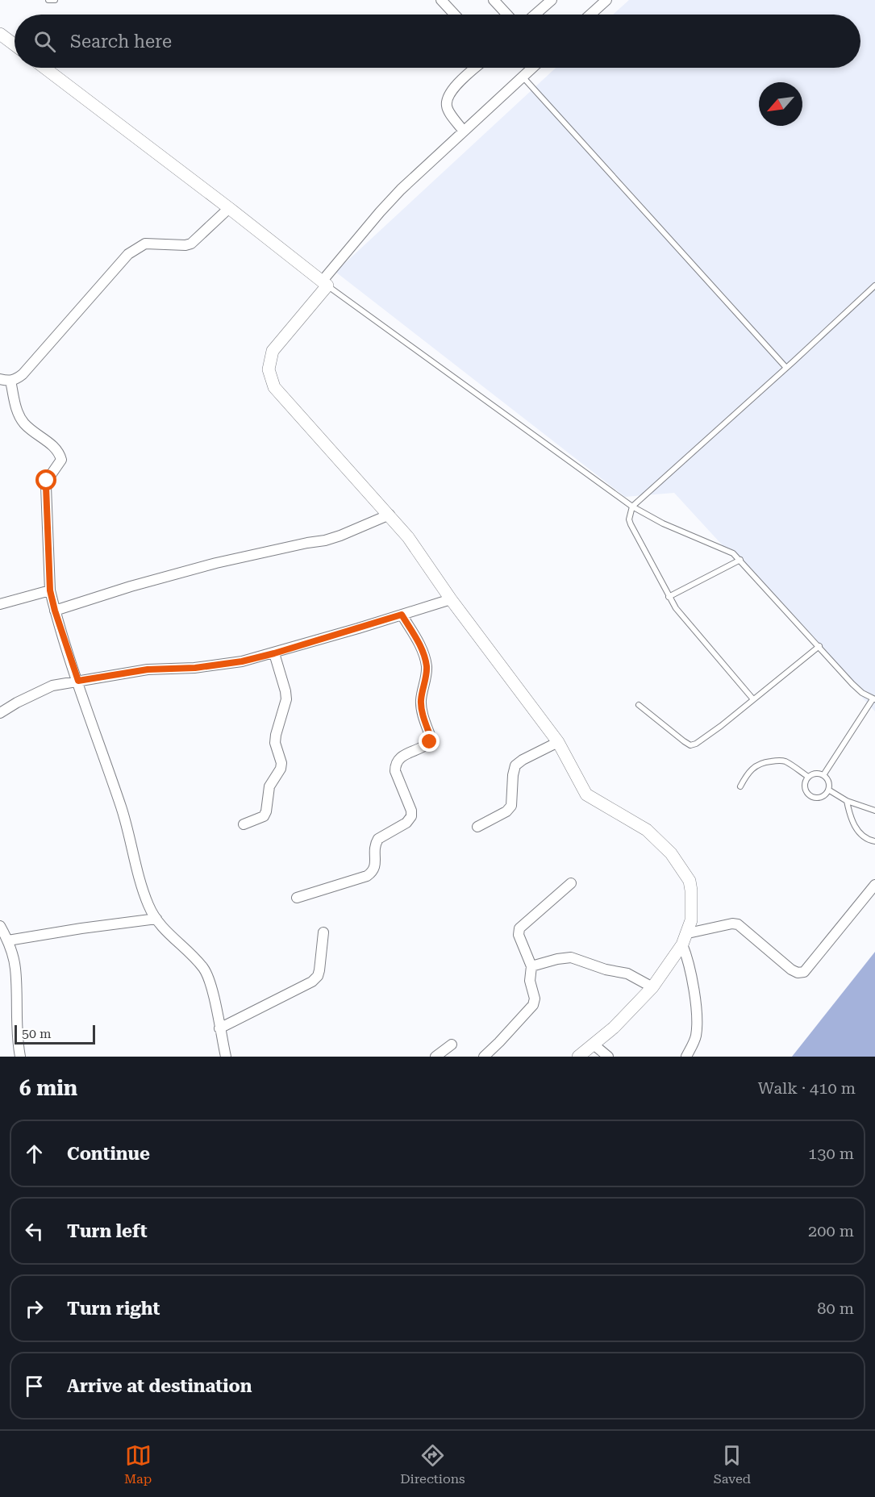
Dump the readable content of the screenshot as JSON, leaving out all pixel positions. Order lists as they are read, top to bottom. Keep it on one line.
{"scale_bar":"50 m","north":"bottom left","page":{"search":"Search here","scale":"50 m","heading":["6 min","Walk · 410 m"],"list":[["Continue","130 m"],["Turn left","200 m"],["Turn right","80 m"],"Arrive at destination"],"nav":["Map","Directions","Saved"]}}
